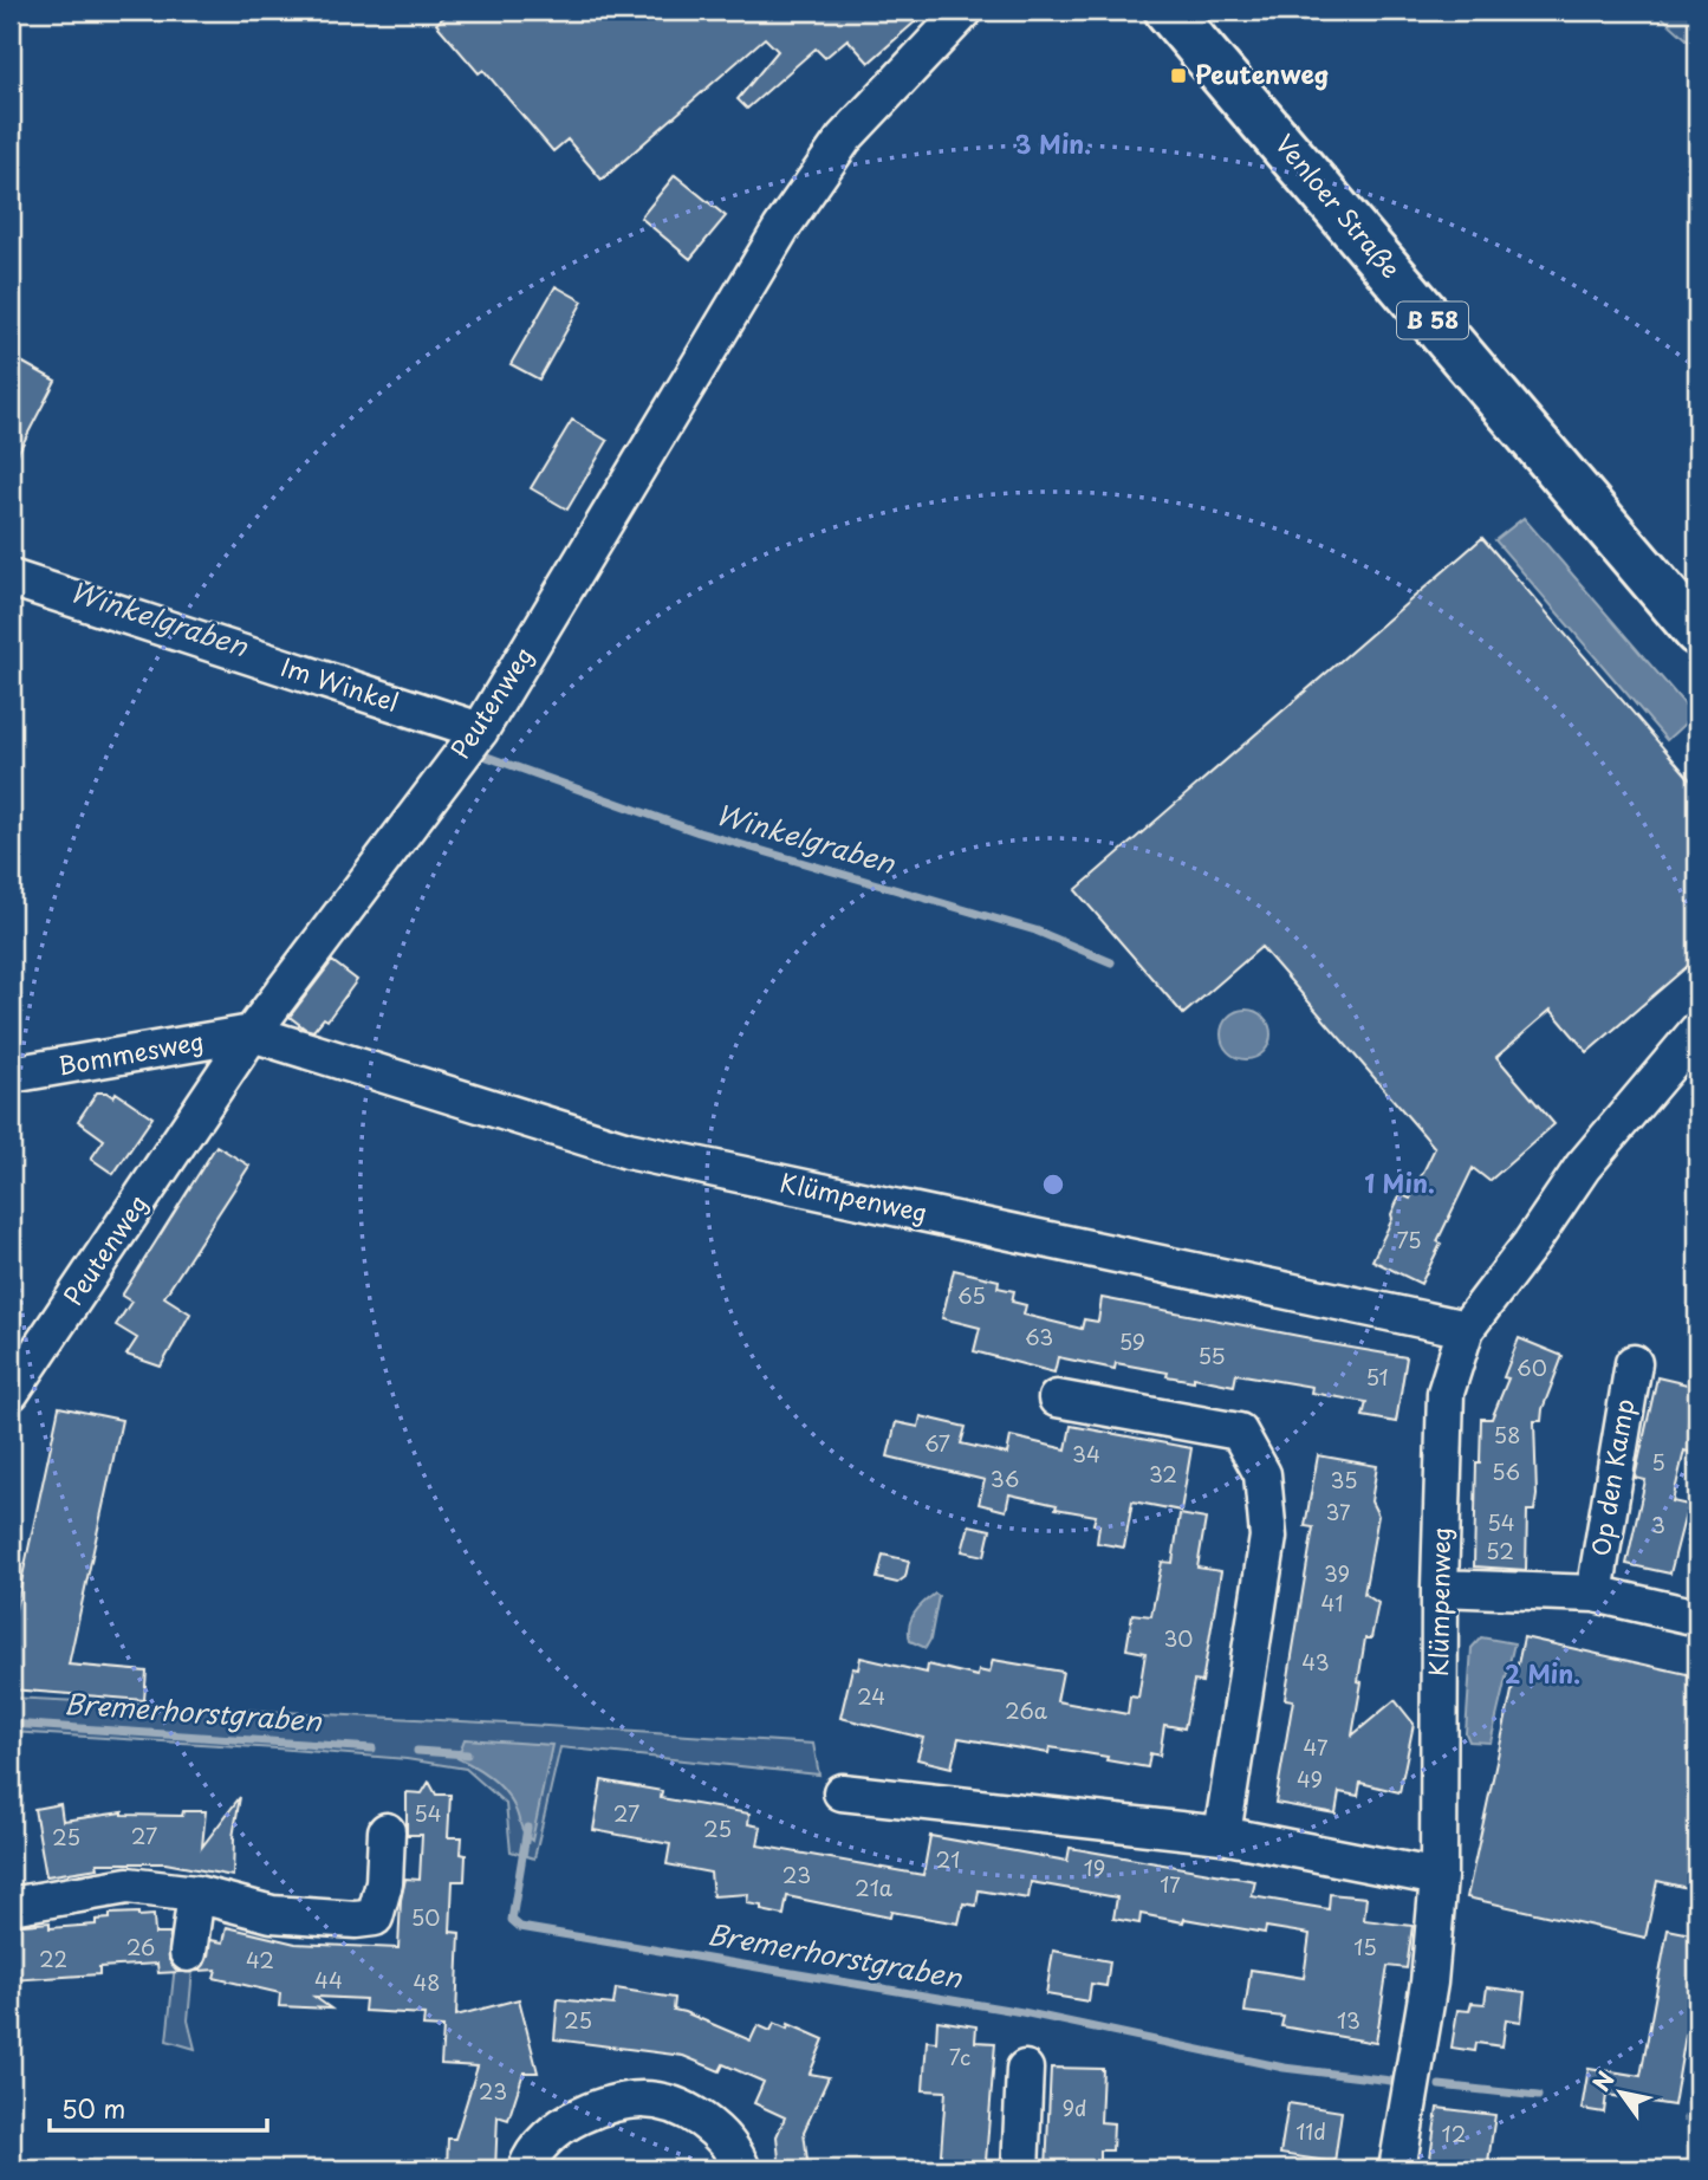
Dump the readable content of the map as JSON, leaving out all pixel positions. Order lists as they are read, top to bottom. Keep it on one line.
{"streets":{"main road":["Venloer Straße","B 58"],"street":["Im Winkel","Peutenweg","Bommesweg","Klümpenweg","Op den Kamp"]},"crossings":[["Im Winkel","Peutenweg"],["Peutenweg","Bommesweg"],["Peutenweg","Klümpenweg"],["Bommesweg","Klümpenweg"],["Klümpenweg","Op den Kamp"]],"water":["Winkelgraben","Bremerhorstgraben"],"places":{"transit":["Peutenweg"]},"house_numbers":["75","65","63","59","55","60","51","58","67","34","5","56","32","36","35","37","54","3","52","39","41","30","43","24","26a","47","49","54","27","25","27","25","21","19","23","17","21a","50","26","15","22","42","44","48","25","13","7c","23","9d","11d","12"],"scale_bar":"50 m","north":"top left","rings":["3 Min.","1 Min.","2 Min."]}
